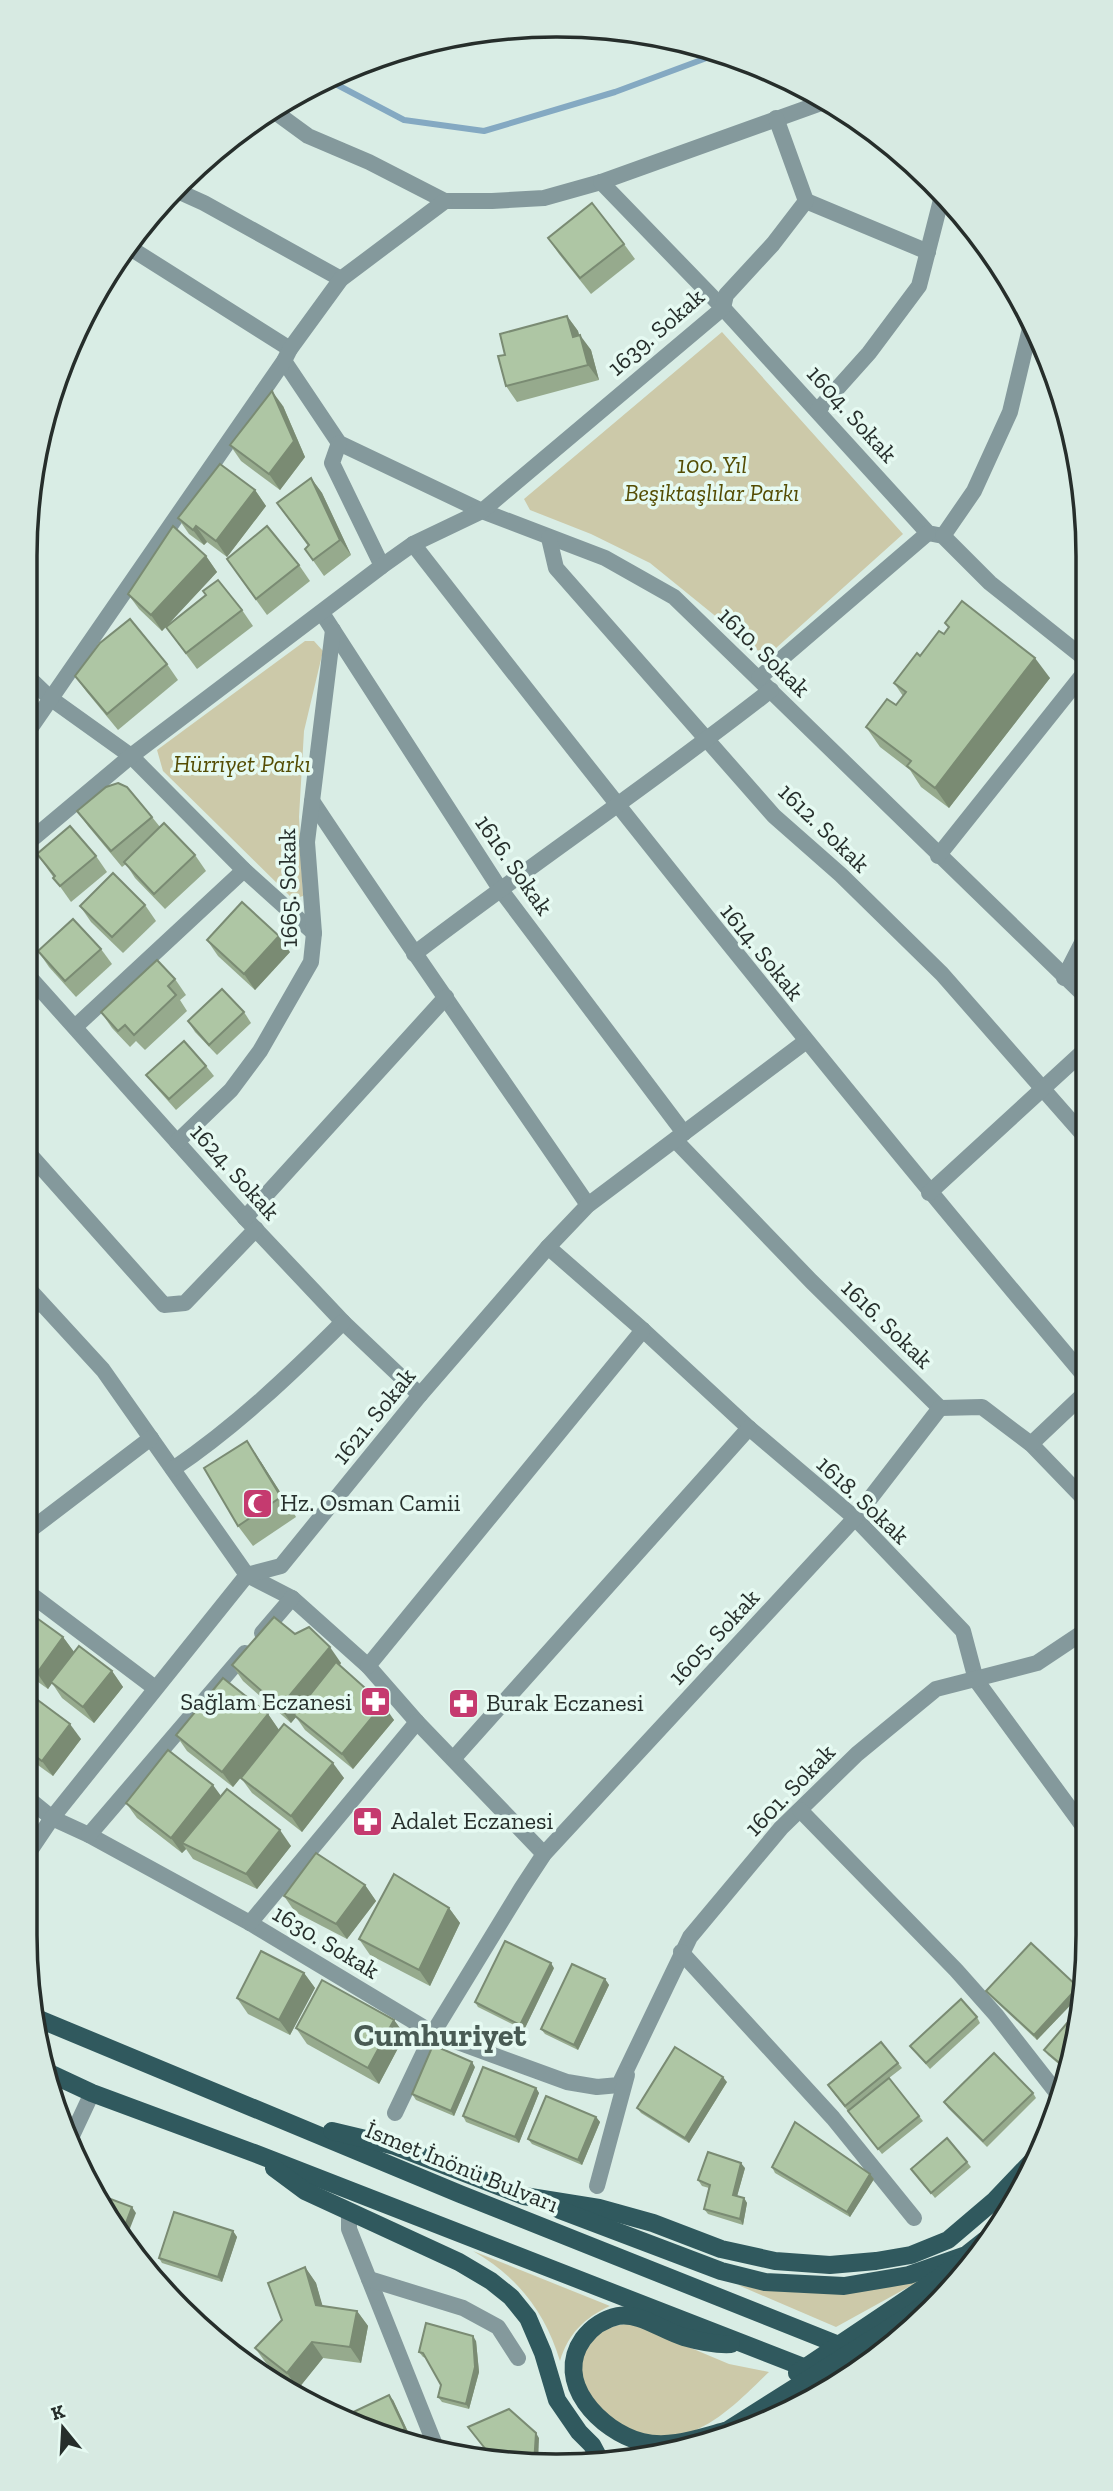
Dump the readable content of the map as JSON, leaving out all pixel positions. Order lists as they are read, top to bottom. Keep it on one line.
{"streets":{"main road":["İsmet İnönü Bulvarı"],"street":["1639. Sokak","1604. Sokak","1610. Sokak","1612. Sokak","1616. Sokak","1665. Sokak","1614. Sokak","1624. Sokak","1621. Sokak","1618. Sokak","1605. Sokak","1601. Sokak","1630. Sokak"]},"crossings":[["1639. Sokak","1604. Sokak"],["1639. Sokak","1610. Sokak"],["1639. Sokak","1616. Sokak"],["1639. Sokak","1614. Sokak"],["1610. Sokak","1612. Sokak"],["1616. Sokak","1665. Sokak"],["1616. Sokak","1621. Sokak"],["1616. Sokak","1605. Sokak"],["1665. Sokak","1624. Sokak"],["1614. Sokak","1621. Sokak"],["1624. Sokak","1621. Sokak"],["1621. Sokak","1618. Sokak"],["1618. Sokak","1605. Sokak"],["1618. Sokak","1601. Sokak"],["1605. Sokak","1630. Sokak"],["1601. Sokak","1630. Sokak"]],"districts":["Cumhuriyet"],"parks":["100. Yıl Beşiktaşlılar Parkı","Hürriyet Parkı"],"places":{"mosque":["Hz. Osman Camii"],"pharmacy":["Sağlam Eczanesi","Burak Eczanesi","Adalet Eczanesi"]},"north":"top"}
